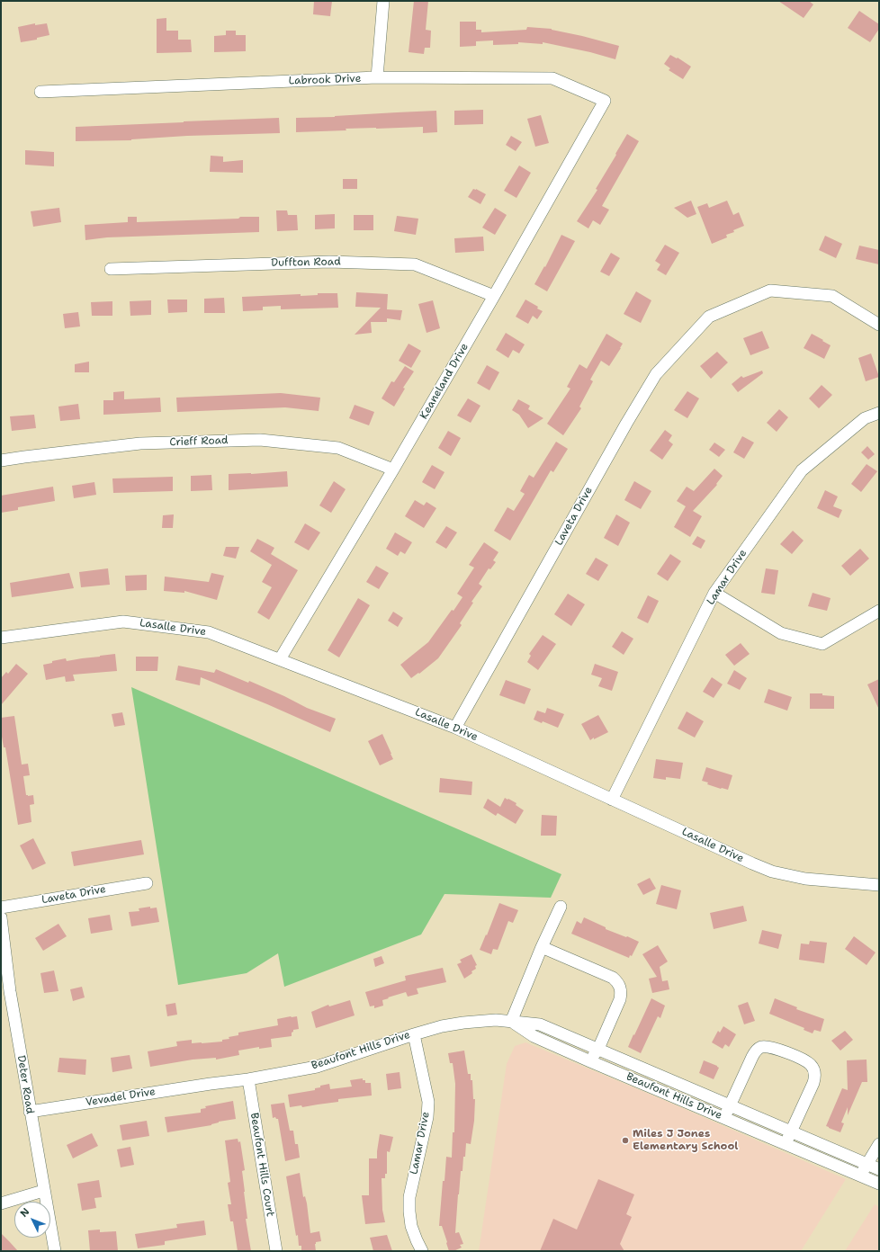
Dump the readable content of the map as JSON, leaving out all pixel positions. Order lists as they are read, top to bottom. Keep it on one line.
{"streets":{"street":["Labrook Drive","Duffton Road","Keaneland Drive","Crieff Road","Laveta Drive","Lamar Drive","Lasalle Drive","Beaufont Hills Drive","Deter Road","Vevadel Drive","Beaufont Hills Court"]},"crossings":[["Labrook Drive","Keaneland Drive"],["Duffton Road","Keaneland Drive"],["Keaneland Drive","Crieff Road"],["Keaneland Drive","Lasalle Drive"],["Laveta Drive","Lasalle Drive"],["Lamar Drive","Lasalle Drive"],["Lamar Drive","Beaufont Hills Drive"],["Beaufont Hills Drive","Vevadel Drive"],["Beaufont Hills Drive","Beaufont Hills Court"],["Deter Road","Vevadel Drive"]],"places":["Miles J Jones Elementary School"],"north":"top left"}
